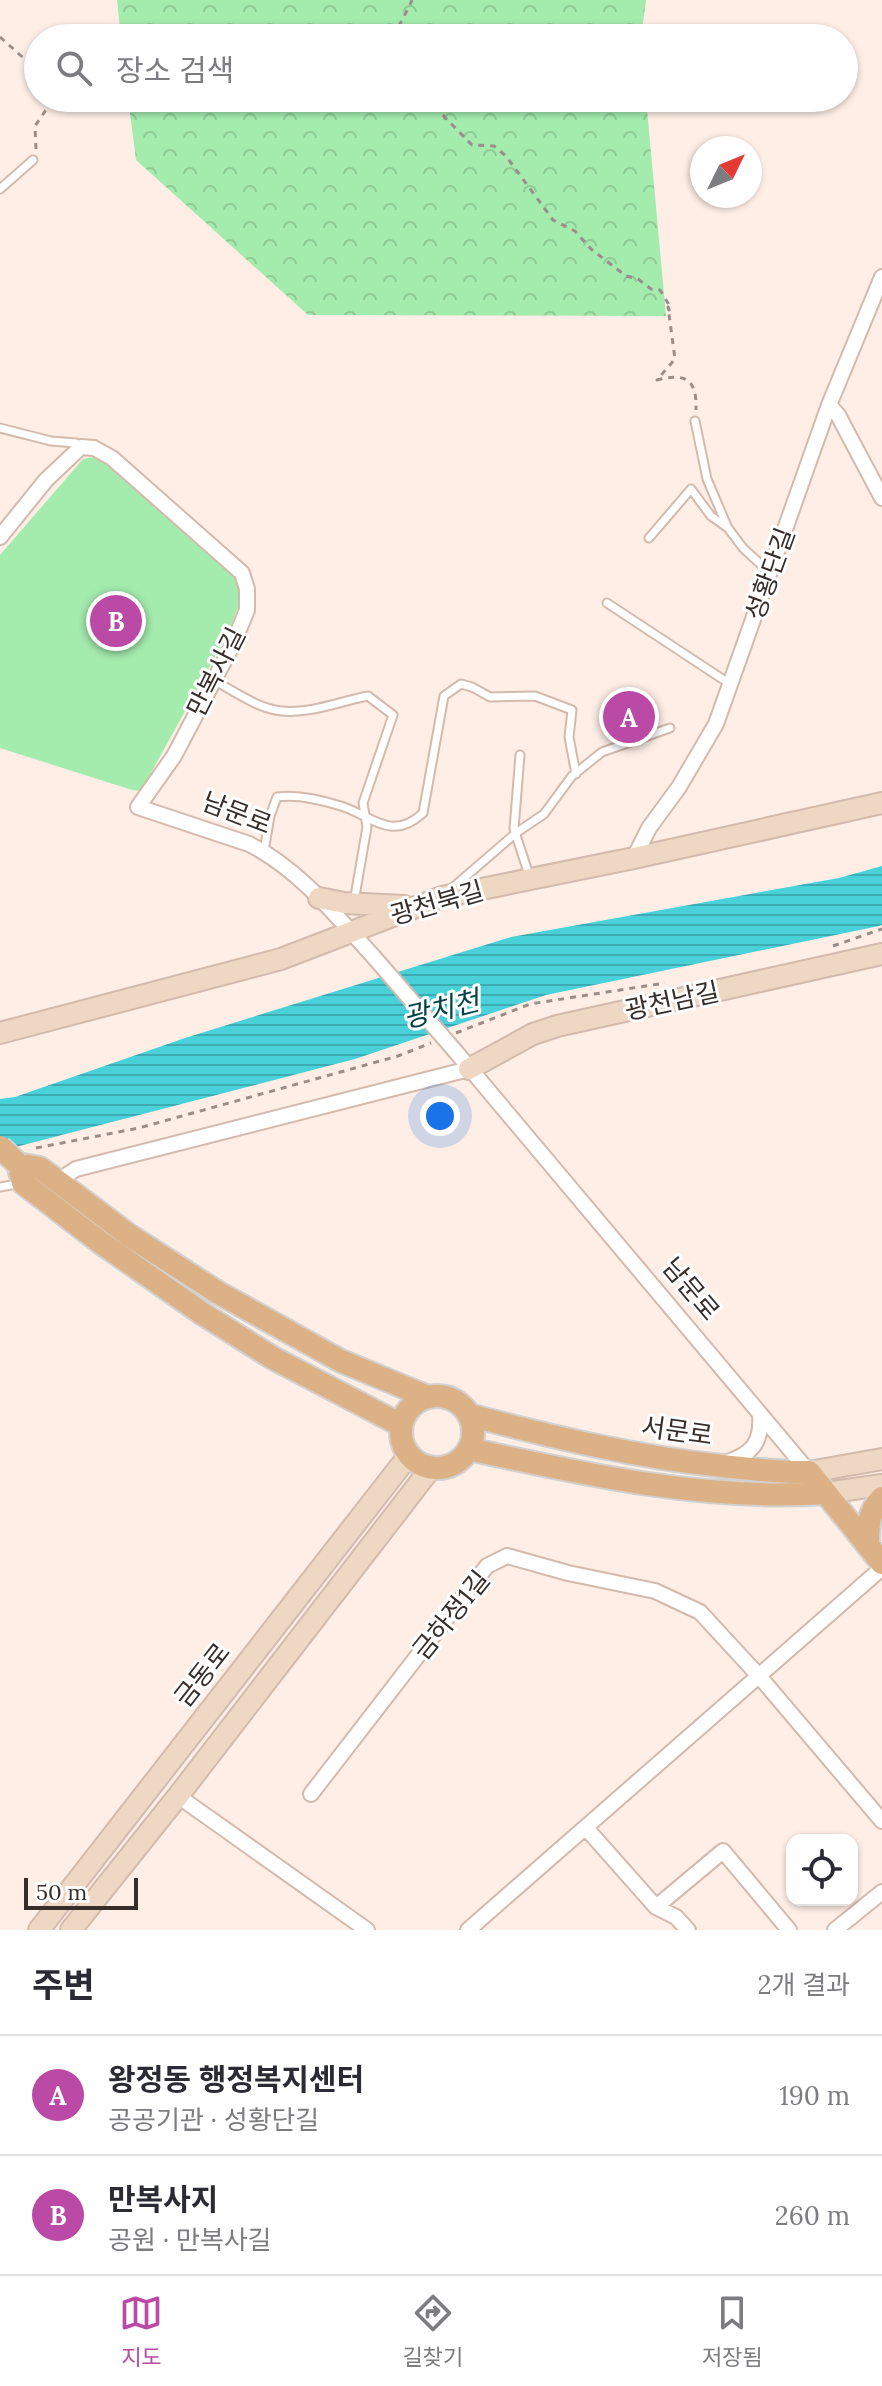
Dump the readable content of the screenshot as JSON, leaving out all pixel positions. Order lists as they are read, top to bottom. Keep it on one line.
{"streets":{"main road":["남문로","서문로"],"street":["성황단길","만복사길","광천북길","광천남길","금하정1길","금동로"]},"crossings":[["성황단길","광천북길"],["만복사길","남문로"],["남문로","광천북길"],["남문로","광천남길"],["남문로","서문로"],["서문로","금동로"]],"water":["광치천"],"scale_bar":"50 m","north":"top right","page":{"search":"장소 검색","pins":["B","A"],"scale":"50 m","heading":["주변","2개 결과"],"list":[{"mark":"A","name":"왕정동 행정복지센터","note":"공공기관 · 성황단길","value":"190 m"},{"mark":"B","name":"만복사지","note":"공원 · 만복사길","value":"260 m"}],"nav":["지도","길찾기","저장됨"]}}
